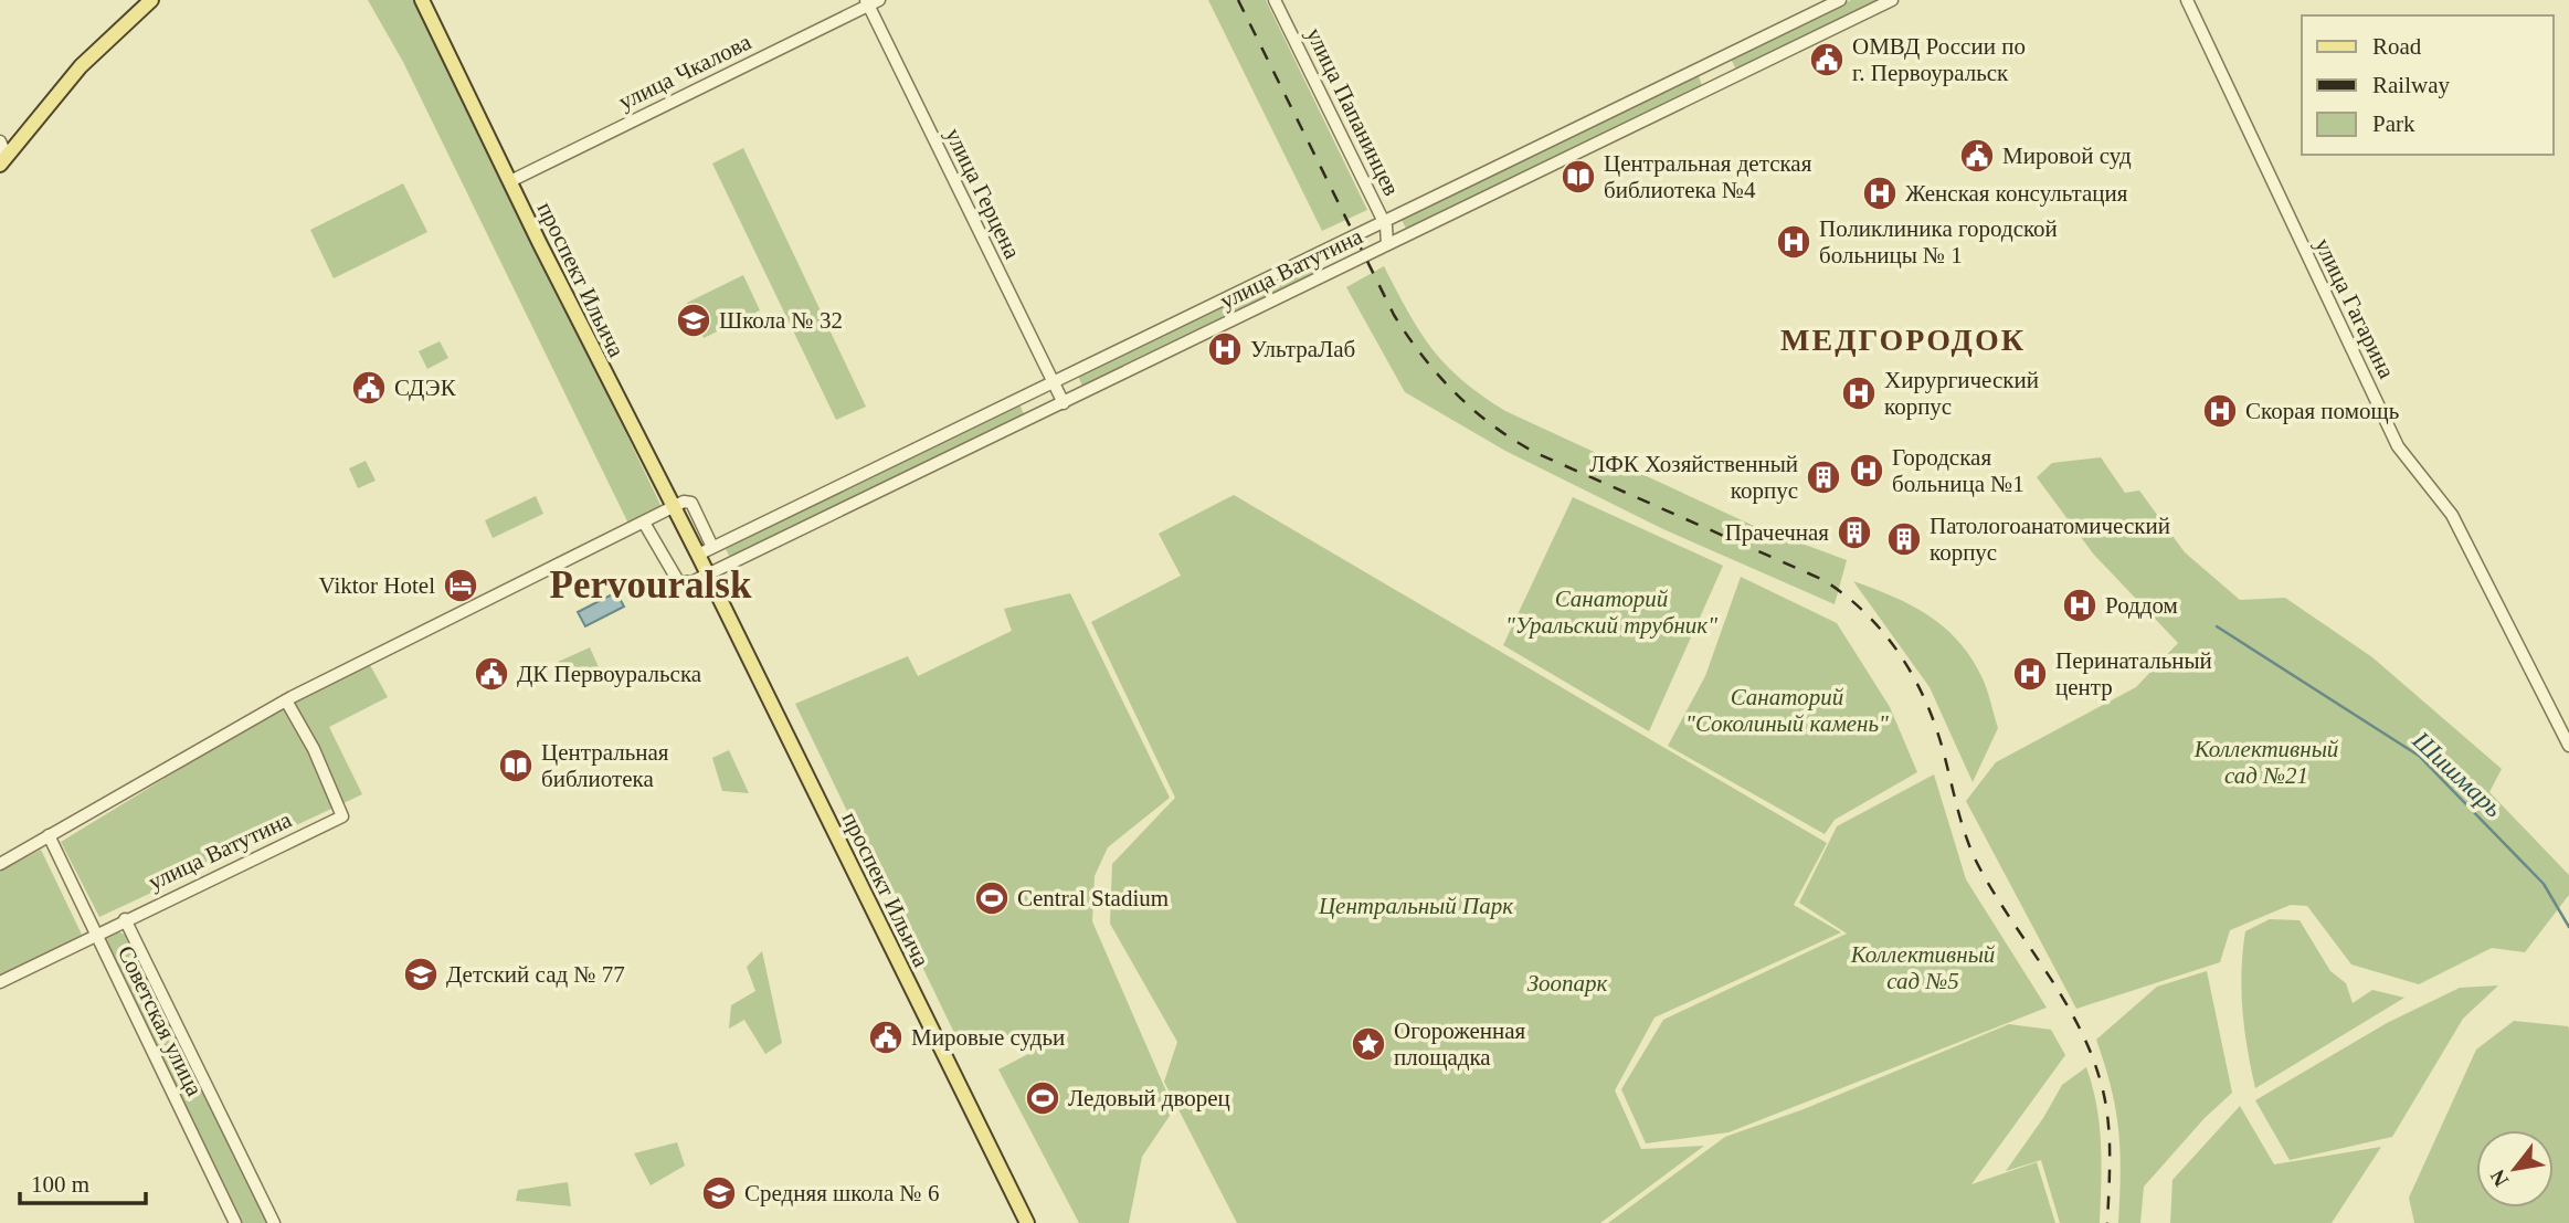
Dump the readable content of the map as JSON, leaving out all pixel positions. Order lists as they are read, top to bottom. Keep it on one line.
{"streets":{"main road":["проспект Ильича"],"street":["улица Чкалова","улица Папанинцев","улица Герцена","улица Ватутина","улица Гагарина","Советская улица"]},"crossings":[["улица Чкалова","улица Герцена"],["улица Чкалова","проспект Ильича"],["улица Папанинцев","улица Ватутина"],["улица Герцена","улица Ватутина"],["улица Ватутина","проспект Ильича"],["улица Ватутина","Советская улица"]],"districts":["МЕДГОРОДОК","Pervouralsk"],"water":["Шишмарь"],"parks":["Санаторий \"Уральский трубник\"","Санаторий \"Соколиный камень\"","Коллективный сад №21","Центральный Парк","Коллективный сад №5","Зоопарк"],"places":{"public building":["ОМВД России по г. Первоуральск","Мировой суд","СДЭК","ДК Первоуральска","Мировые судьи"],"library":["Центральная детская библиотека №4","Центральная библиотека"],"hospital":["Женская консультация","Поликлиника городской больницы № 1","УльтраЛаб","Хирургический корпус","Скорая помощь","Городская больница №1","Роддом","Перинатальный центр"],"school or university":["Школа № 32","Детский сад № 77","Средняя школа № 6"],"building":["ЛФК Хозяйственный корпус","Прачечная","Патологоанатомический корпус"],"hotel":["Viktor Hotel"],"sports":["Central Stadium","Ледовый дворец"],"place":["Огороженная площадка"]},"legend":["Road","Railway","Park"],"scale_bar":"100 m","north":"bottom left"}
